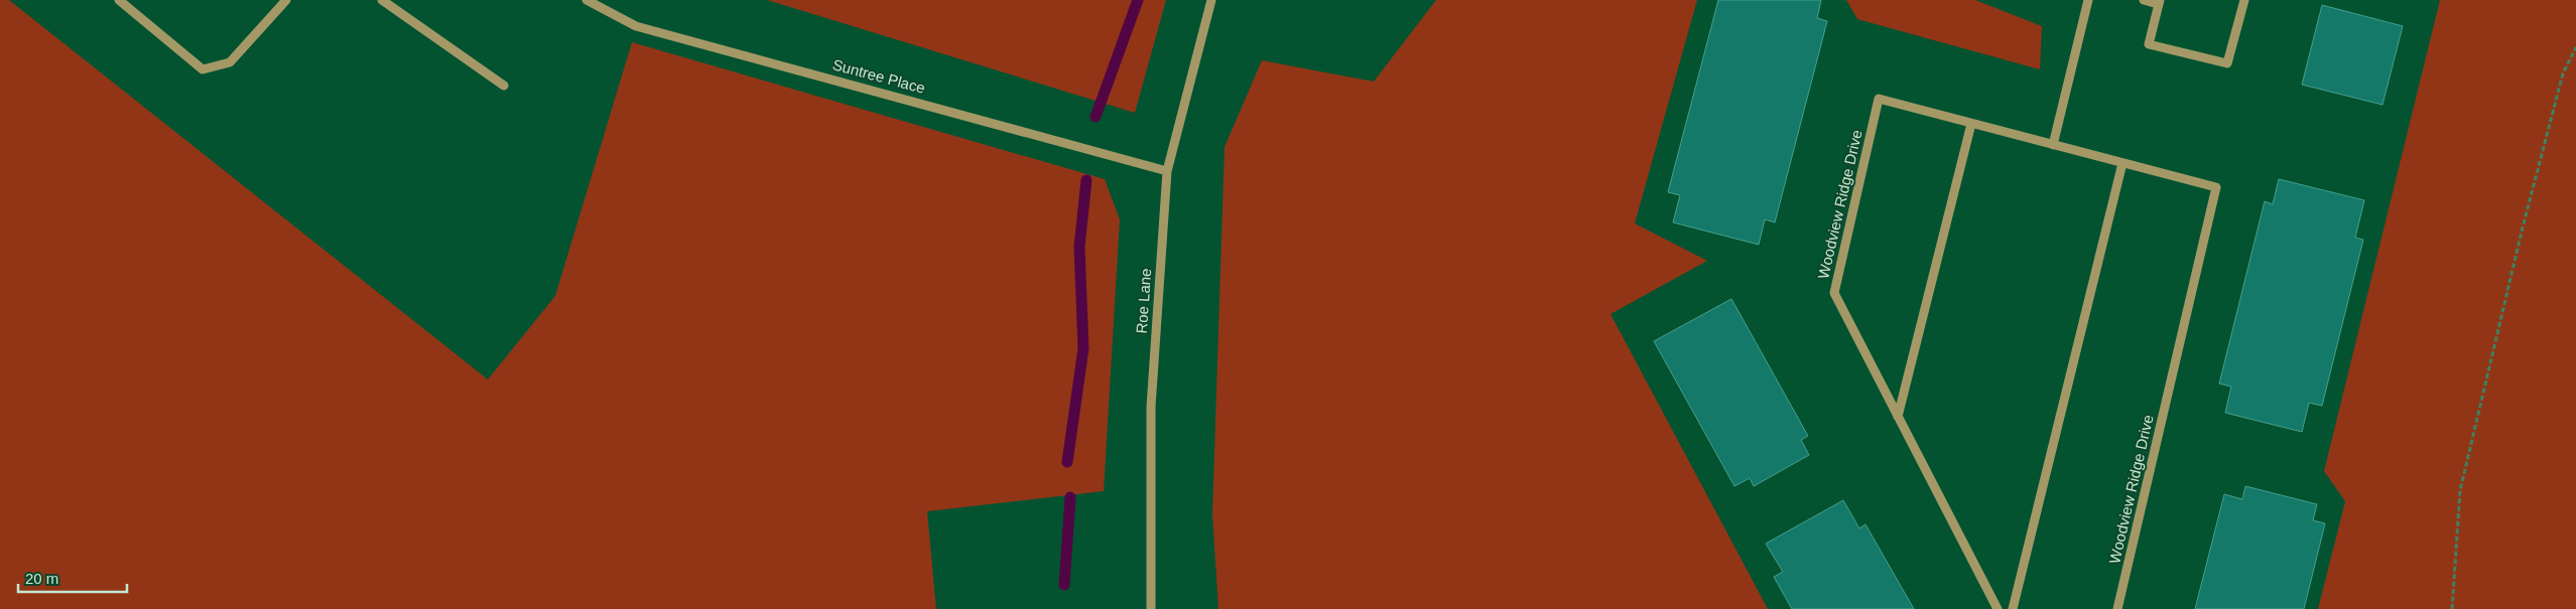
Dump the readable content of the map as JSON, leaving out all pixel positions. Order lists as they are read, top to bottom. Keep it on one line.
{"streets":{"street":["Suntree Place","Woodview Ridge Drive","Roe Lane"]},"crossings":[["Suntree Place","Roe Lane"]],"scale_bar":"20 m"}
